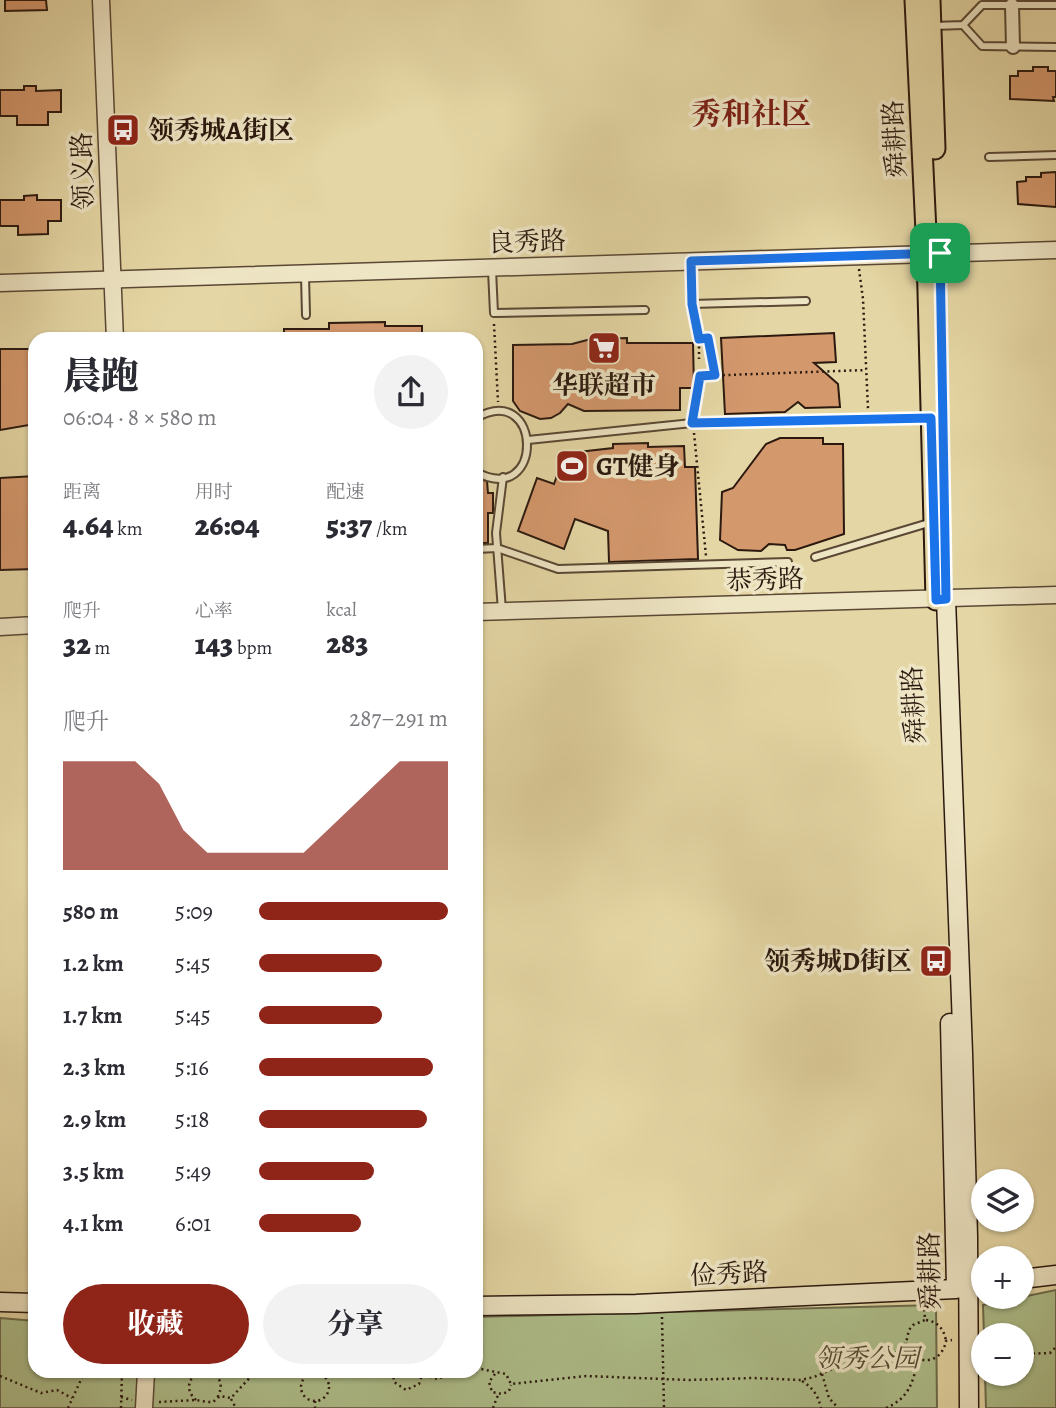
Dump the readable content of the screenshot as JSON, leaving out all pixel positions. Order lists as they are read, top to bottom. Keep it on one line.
{"streets":{"main road":["舜耕路","俭秀路"],"street":["领义路","良秀路","恭秀路"]},"crossings":[["舜耕路","良秀路"],["舜耕路","恭秀路"],["舜耕路","俭秀路"],["领义路","良秀路"]],"districts":["秀和社区"],"parks":["领秀公园"],"places":{"bus stop":["领秀城A街区","领秀城D街区"],"supermarket":["华联超市"],"sports":["GT健身"]},"page":{"heading":["晨跑","06:04 · 8 × 580 m"],"stats":[["距离","4.64 km"],["用时","26:04"],["配速","5:37 /km"],["爬升","32 m"],["心率","143 bpm"],["kcal","283"]],"chart":["爬升","287–291 m"],"list":[{"name":"580 m","note":"5:09"},{"name":"1.2 km","note":"5:45"},{"name":"1.7 km","note":"5:45"},{"name":"2.3 km","note":"5:16"},{"name":"2.9 km","note":"5:18"},{"name":"3.5 km","note":"5:49"},{"name":"4.1 km","note":"6:01"}],"map_buttons":["+","−"],"buttons":["收藏","分享"]}}
